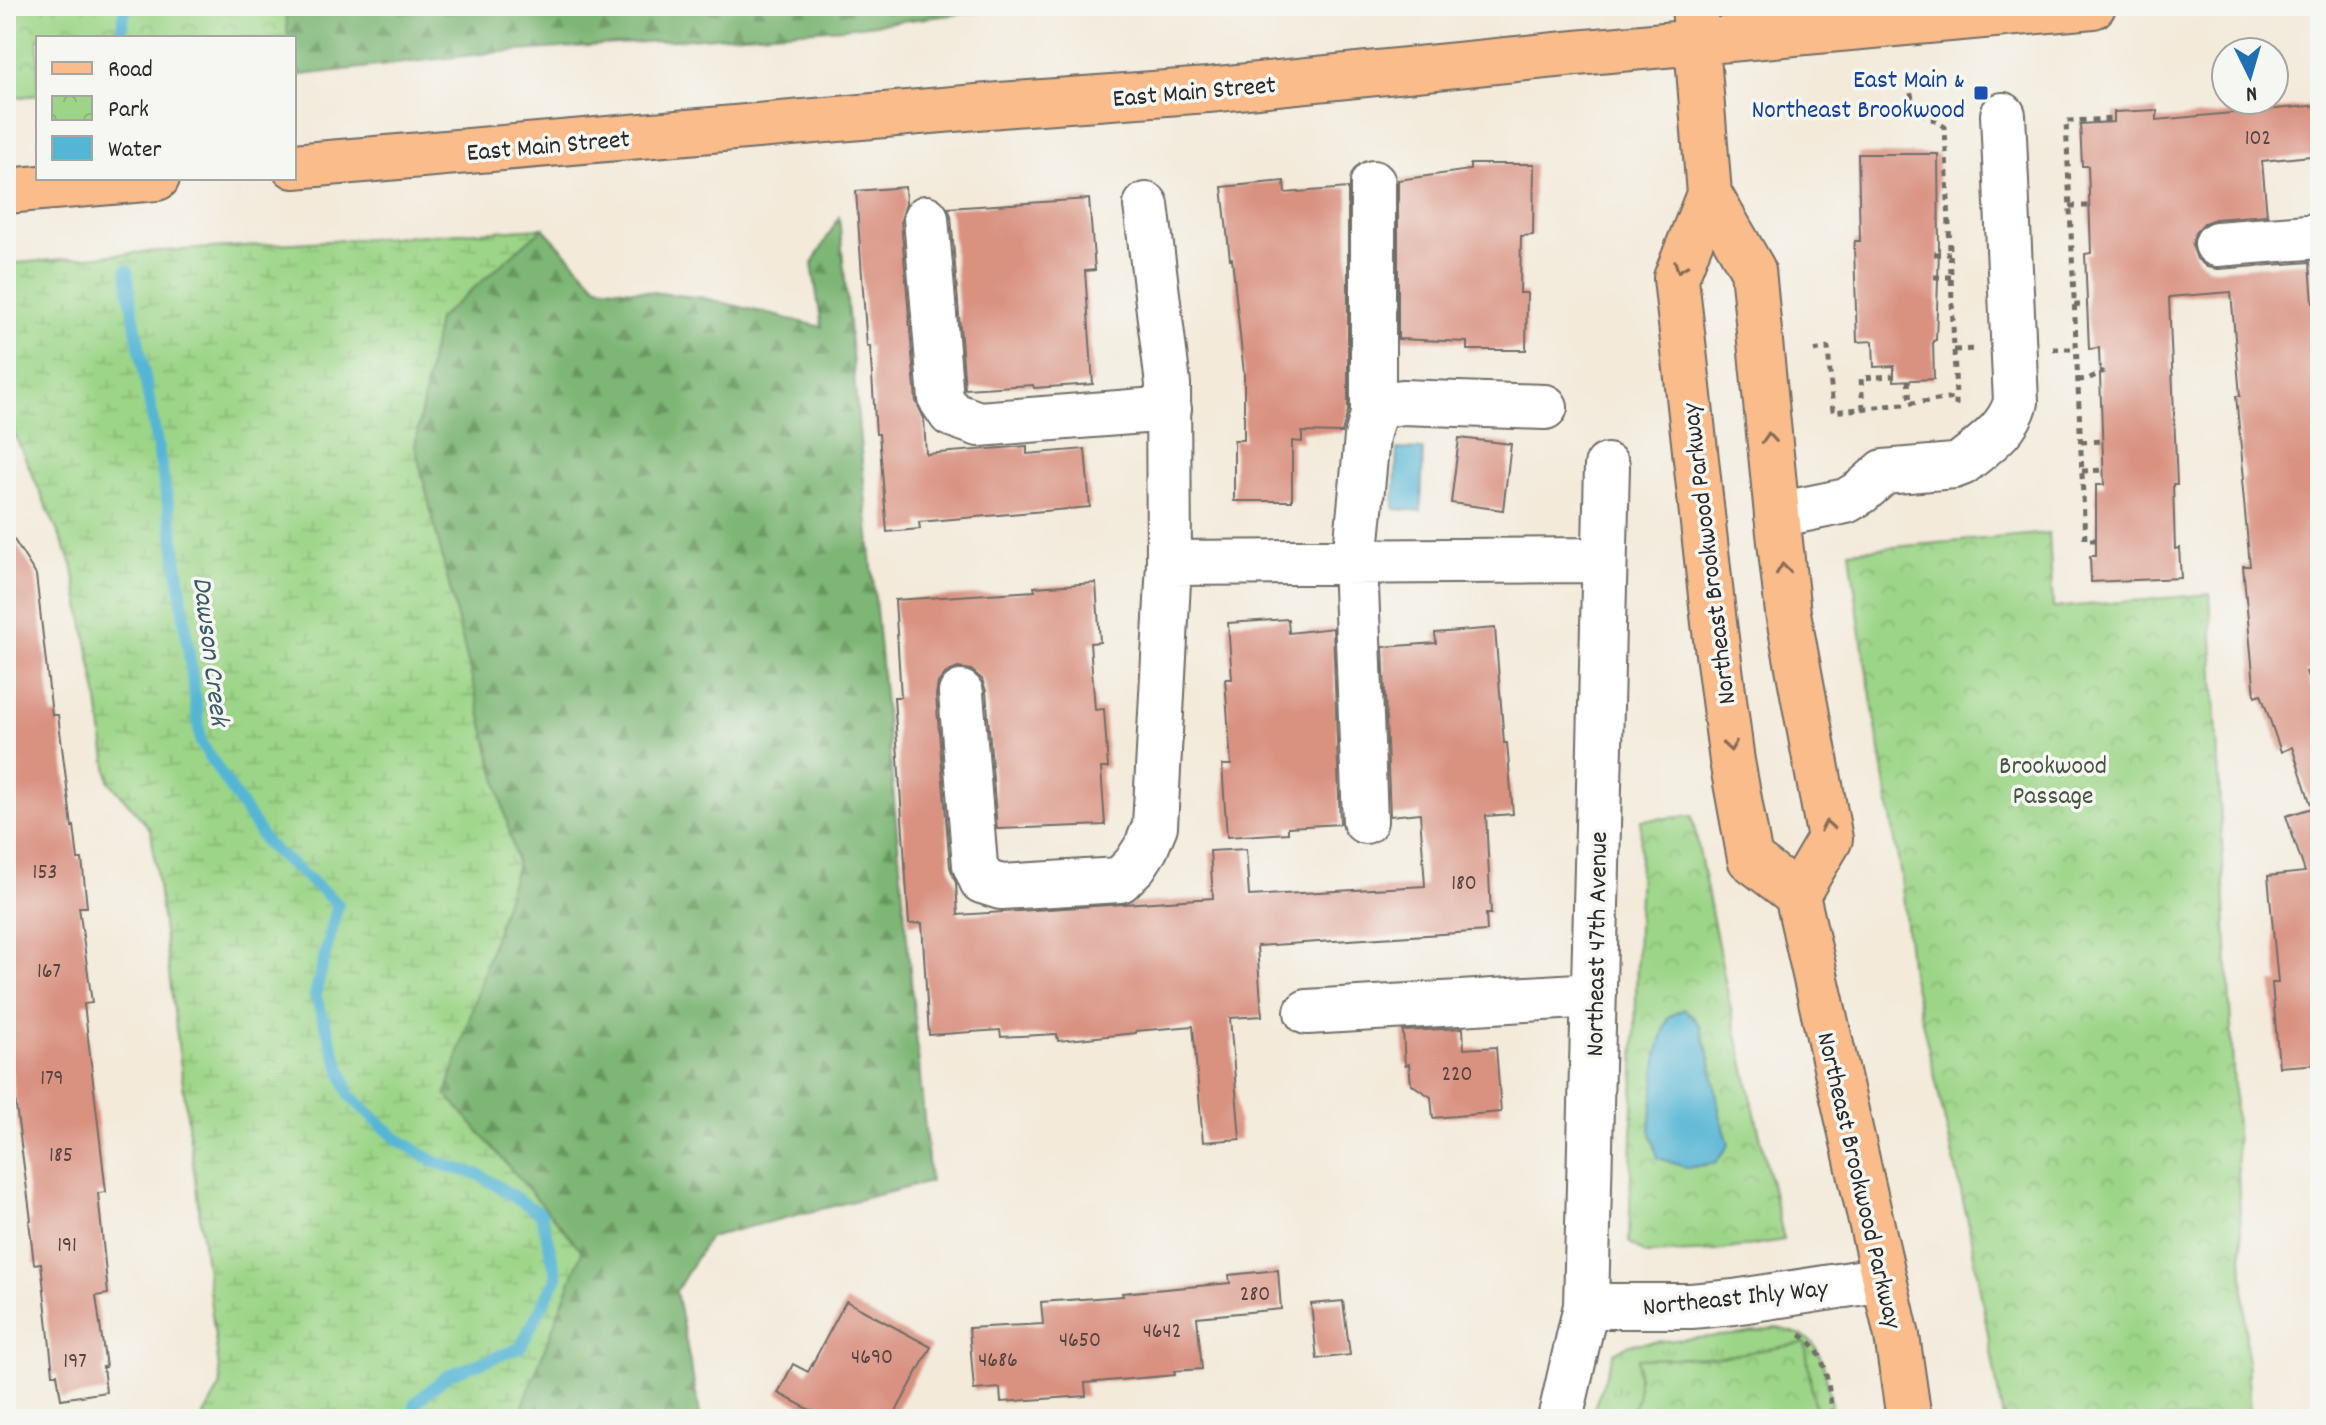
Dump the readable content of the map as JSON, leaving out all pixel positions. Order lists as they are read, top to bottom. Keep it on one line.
{"streets":{"main road":["East Main Street","Northeast Brookwood Parkway"],"street":["Northeast 47th Avenue","Northeast Ihly Way"]},"crossings":[["East Main Street","Northeast Brookwood Parkway"],["Northeast Brookwood Parkway","Northeast Ihly Way"],["Northeast 47th Avenue","Northeast Ihly Way"]],"water":["Dawson Creek"],"parks":["Brookwood Passage"],"places":{"transit":["East Main & Northeast Brookwood"]},"house_numbers":["102","153","180","167","220","179","185","191","280","4642","4650","4690","4686","197"],"legend":["Road","Park","Water"],"north":"bottom"}
